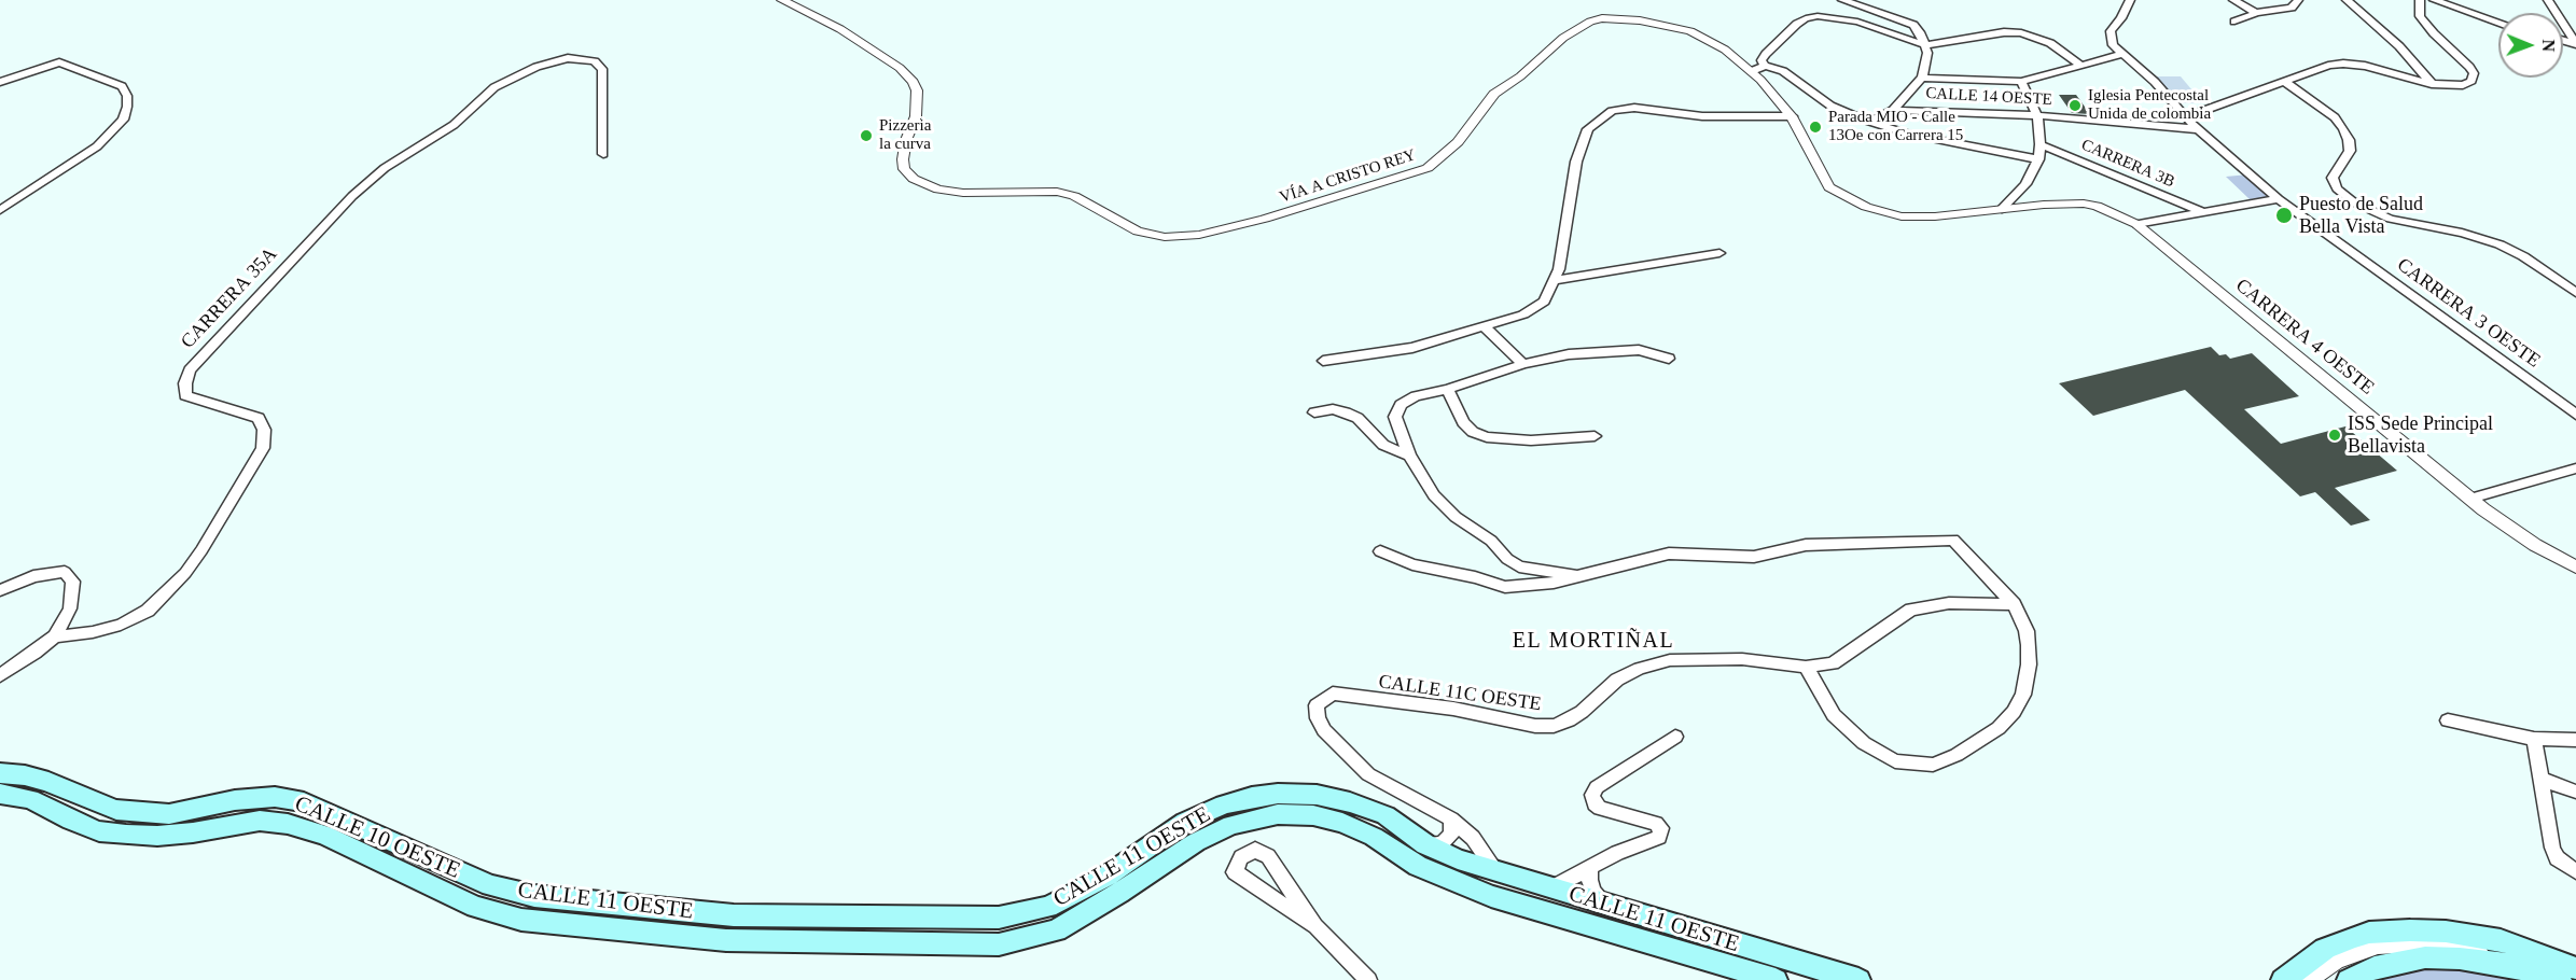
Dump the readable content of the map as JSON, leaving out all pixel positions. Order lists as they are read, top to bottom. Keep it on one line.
{"streets":{"main road":["CALLE 10 OESTE","CALLE 11 OESTE"],"street":["CALLE 14 OESTE","CARRERA 3B","VÍA A CRISTO REY","CARRERA 35A","CARRERA 3 OESTE","CARRERA 4 OESTE","CALLE 11C OESTE"]},"crossings":[["CALLE 14 OESTE","CARRERA 3 OESTE"],["VÍA A CRISTO REY","CARRERA 4 OESTE"],["CALLE 10 OESTE","CALLE 11 OESTE"]],"districts":["EL MORTIÑAL"],"places":["Iglesia Pentecostal Unida de colombia","Parada MIO - Calle 13Oe con Carrera 15","Pizzeria la curva","Puesto de Salud Bella Vista","ISS Sede Principal Bellavista"],"north":"right"}
